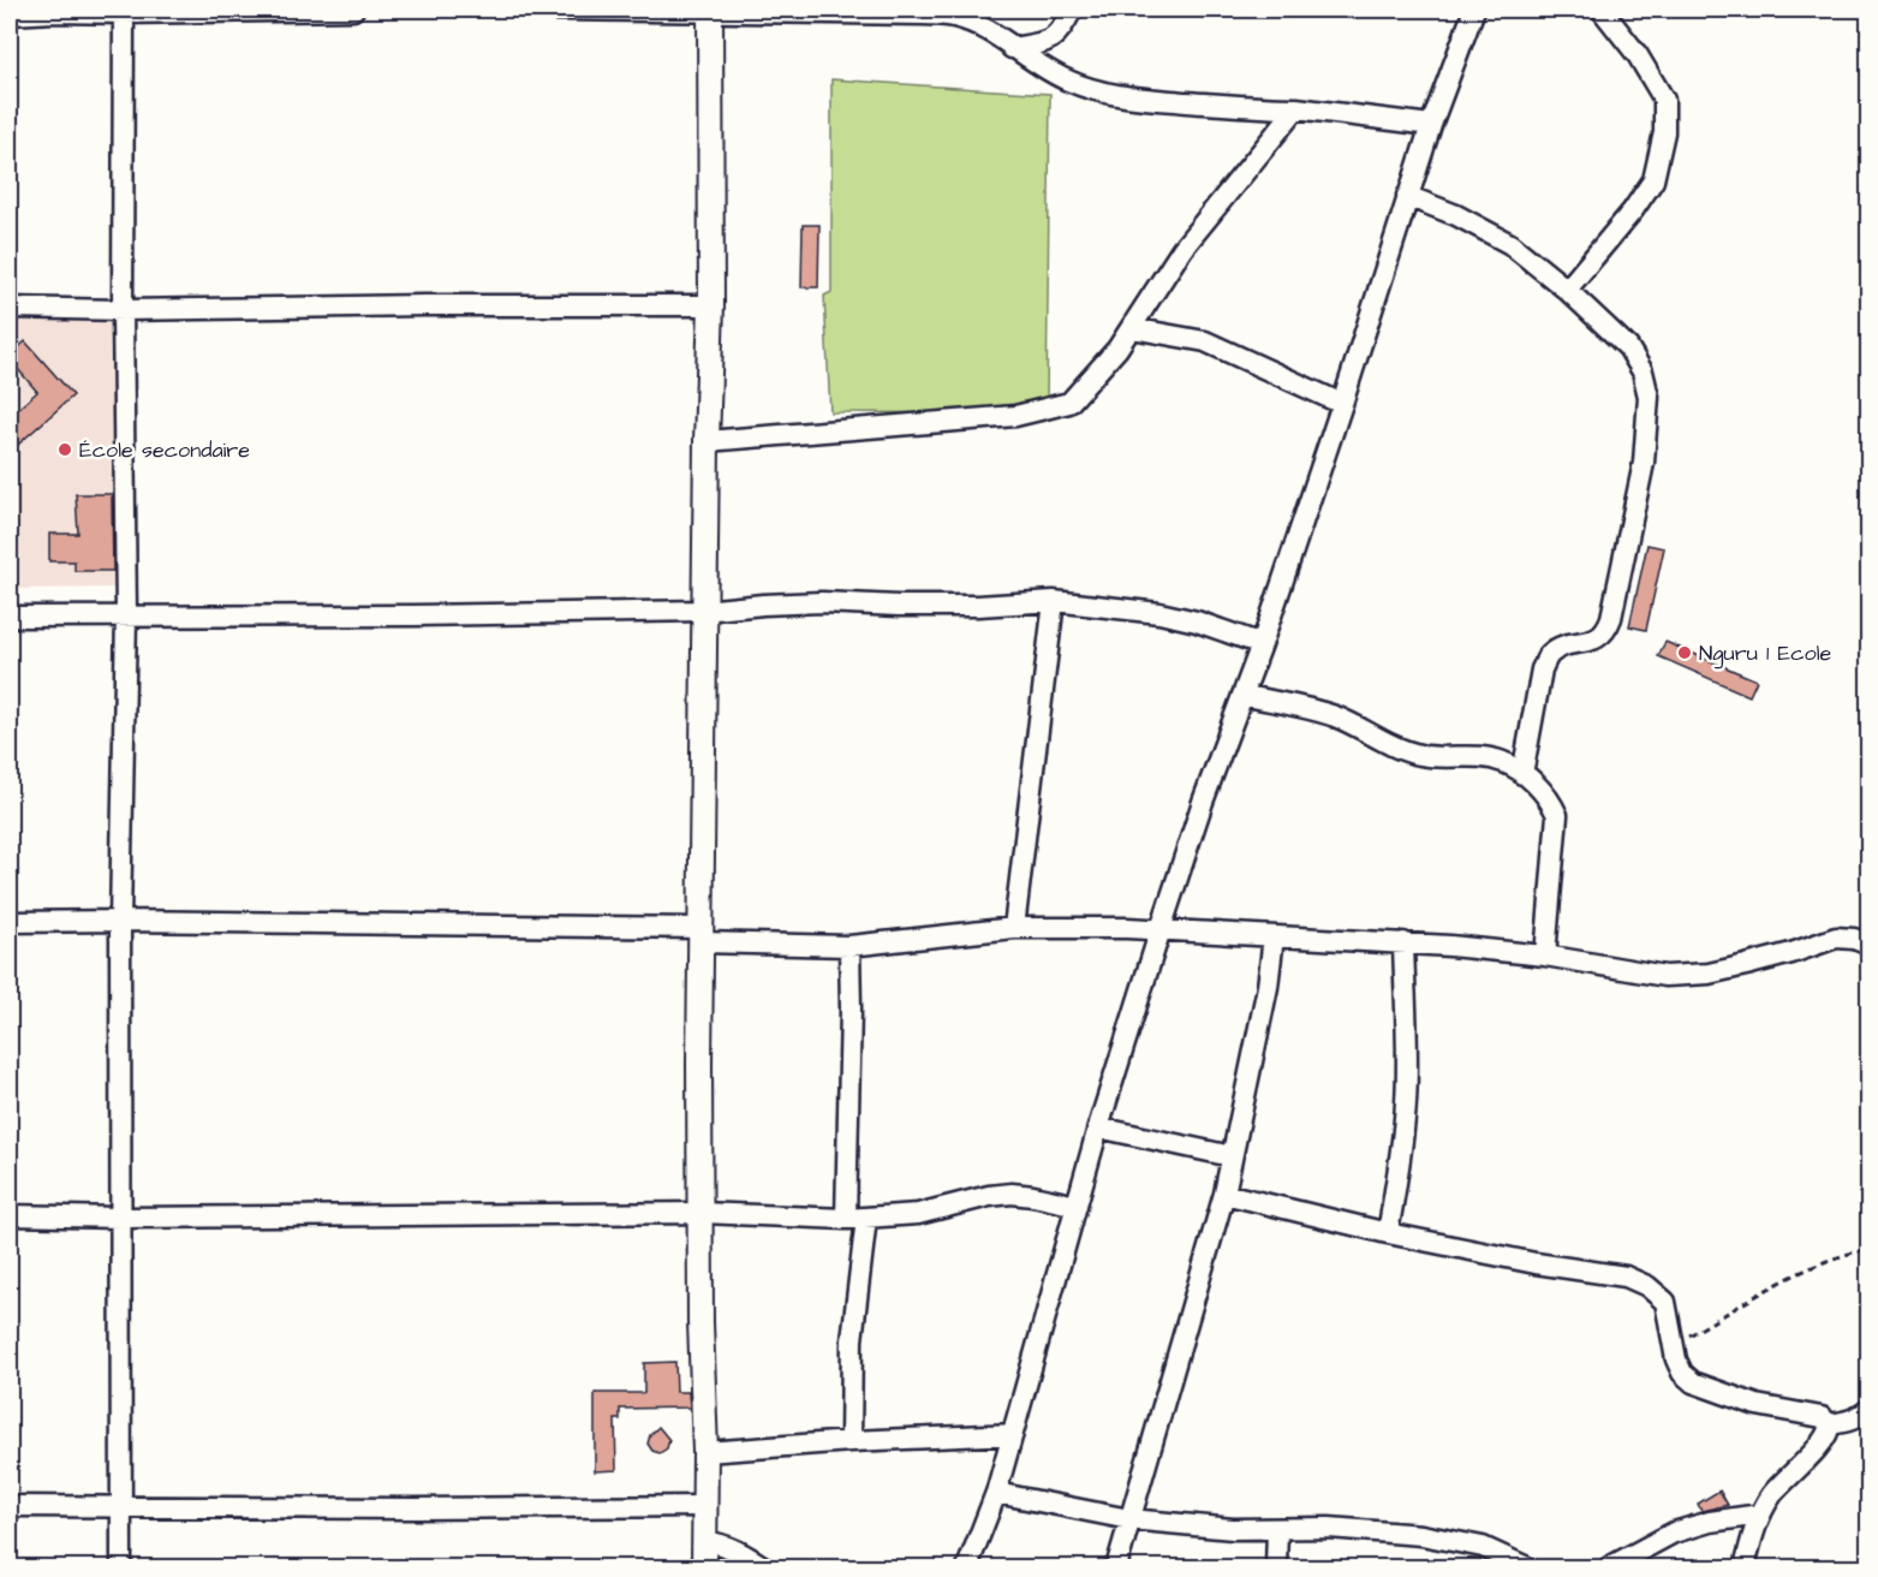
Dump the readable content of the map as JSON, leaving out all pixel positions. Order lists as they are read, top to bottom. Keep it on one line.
{"places":["École secondaire","Nguru 1 Ecole"]}
